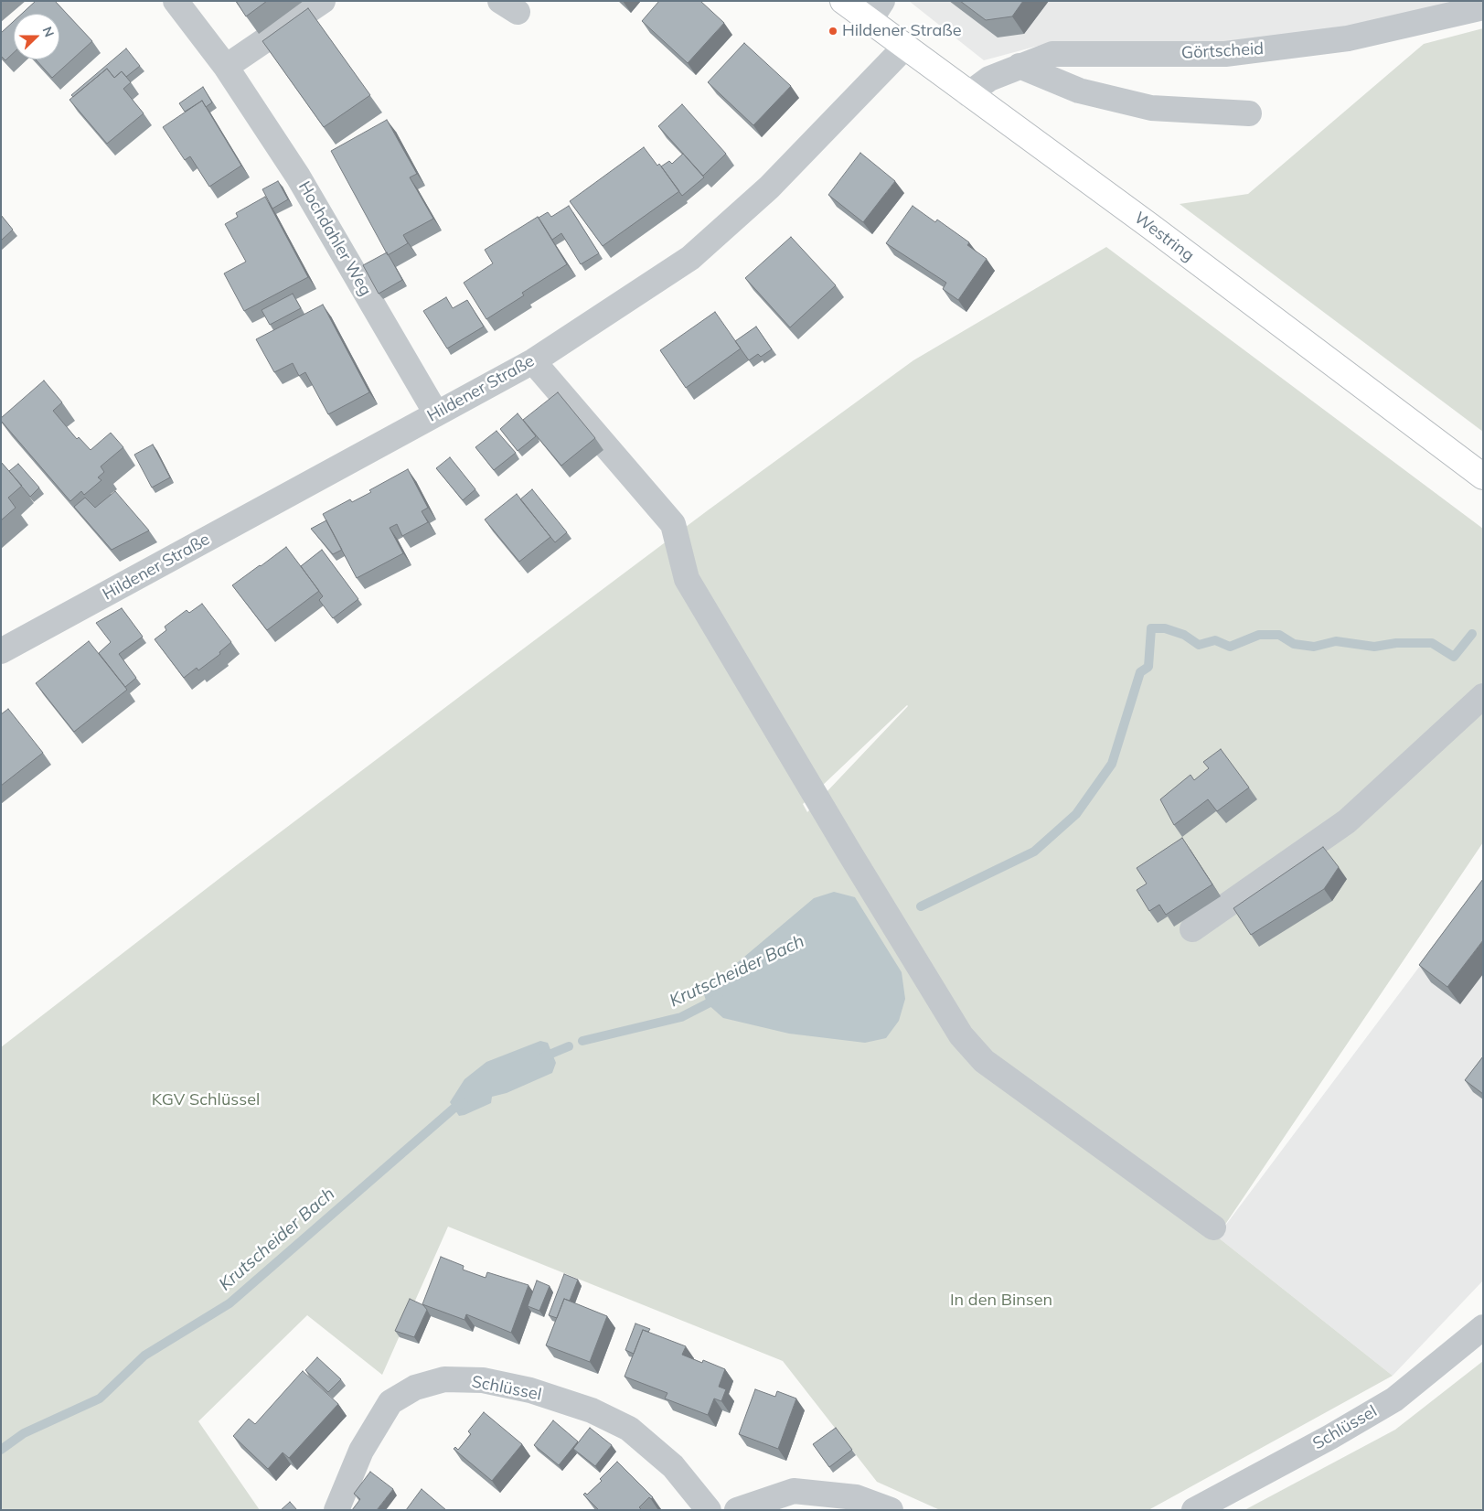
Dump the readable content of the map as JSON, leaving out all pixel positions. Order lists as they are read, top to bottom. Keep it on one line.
{"streets":{"main road":["Westring"],"street":["Görtscheid","Hochdahler Weg","Hildener Straße","Schlüssel"]},"crossings":[["Görtscheid","Westring"],["Westring","Hildener Straße"],["Hochdahler Weg","Hildener Straße"]],"water":["Krutscheider Bach"],"parks":["KGV Schlüssel","In den Binsen"],"places":["Hildener Straße"],"north":"right"}
